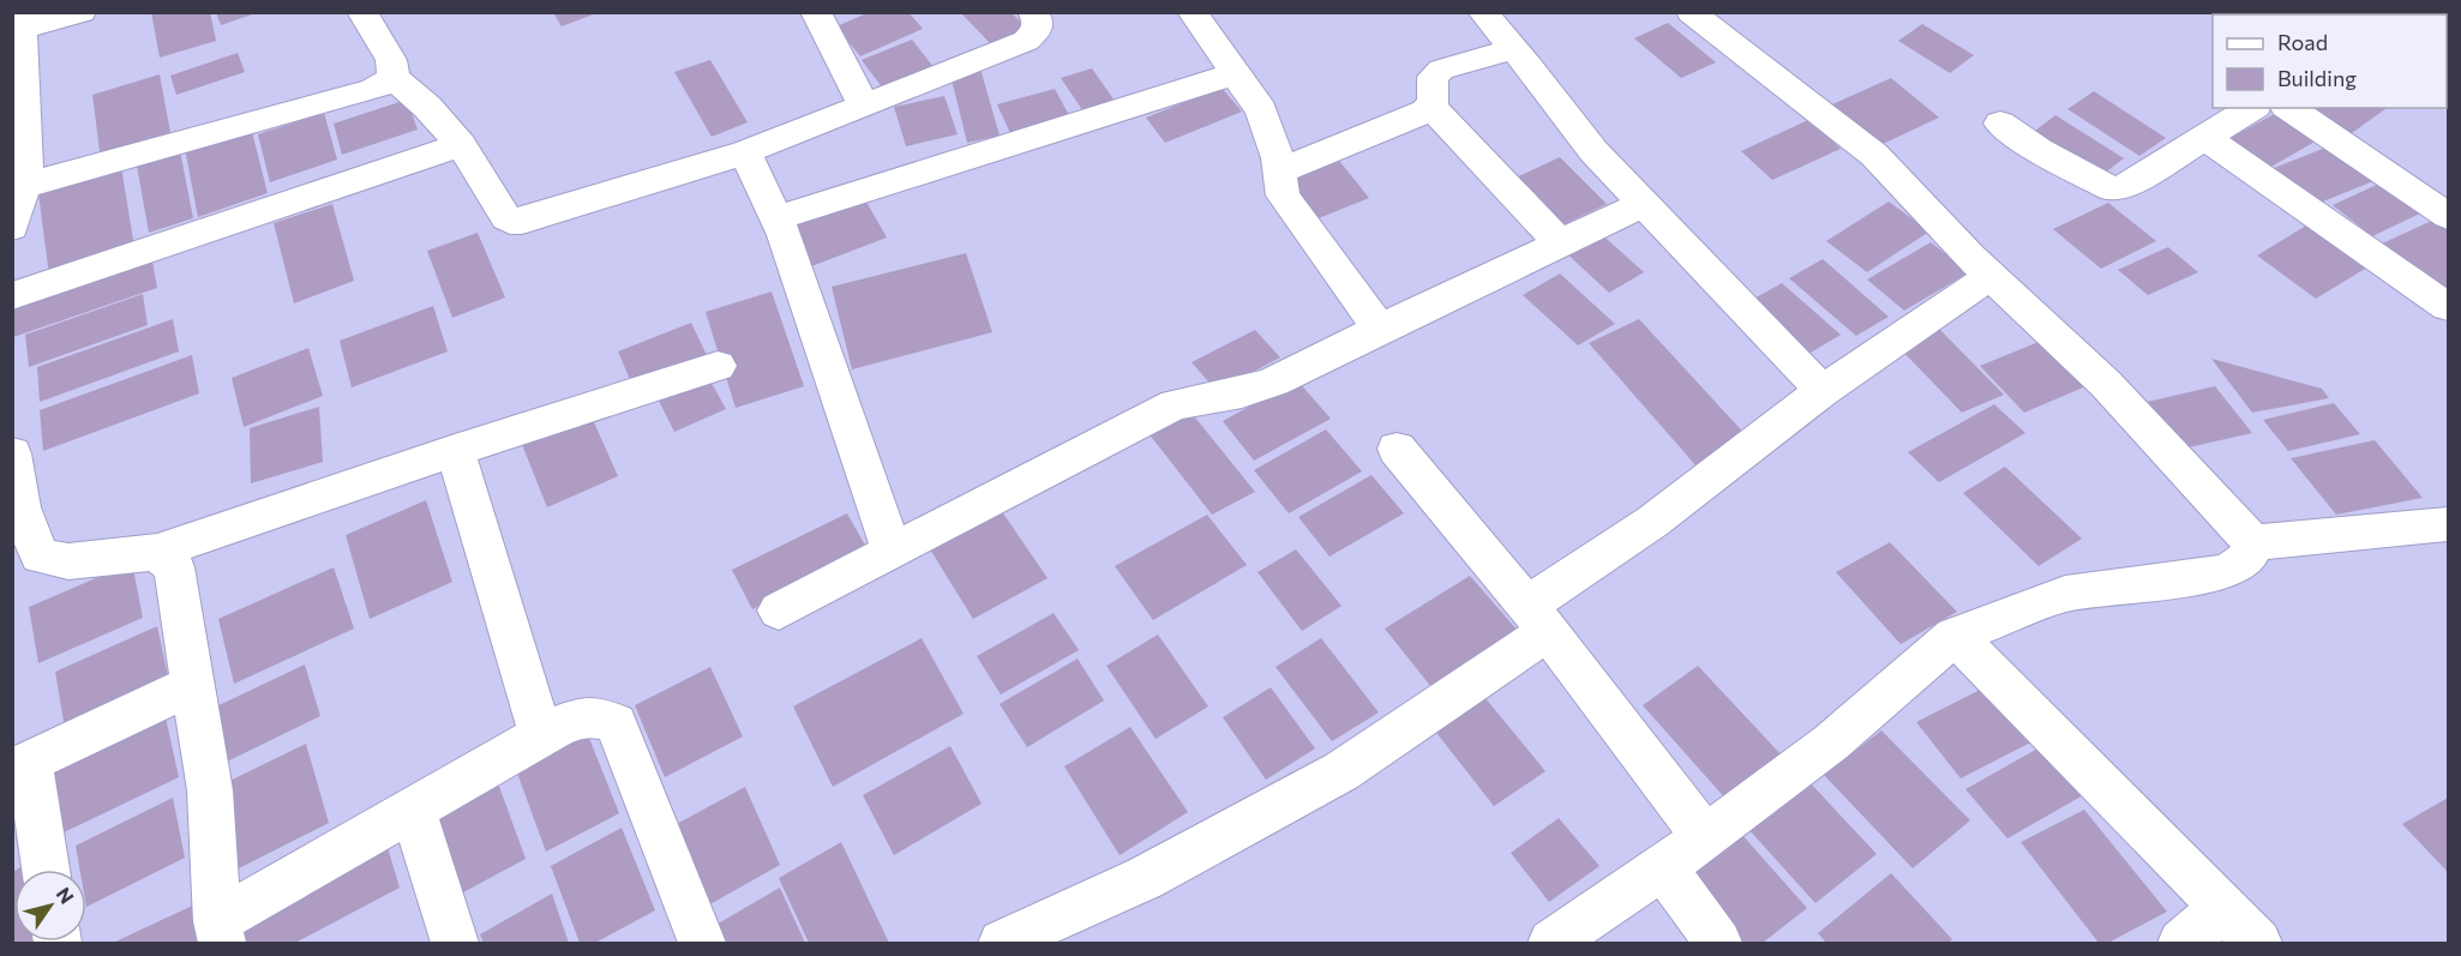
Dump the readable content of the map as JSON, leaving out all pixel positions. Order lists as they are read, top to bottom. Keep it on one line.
{"legend":["Road","Building"],"north":"top right"}
